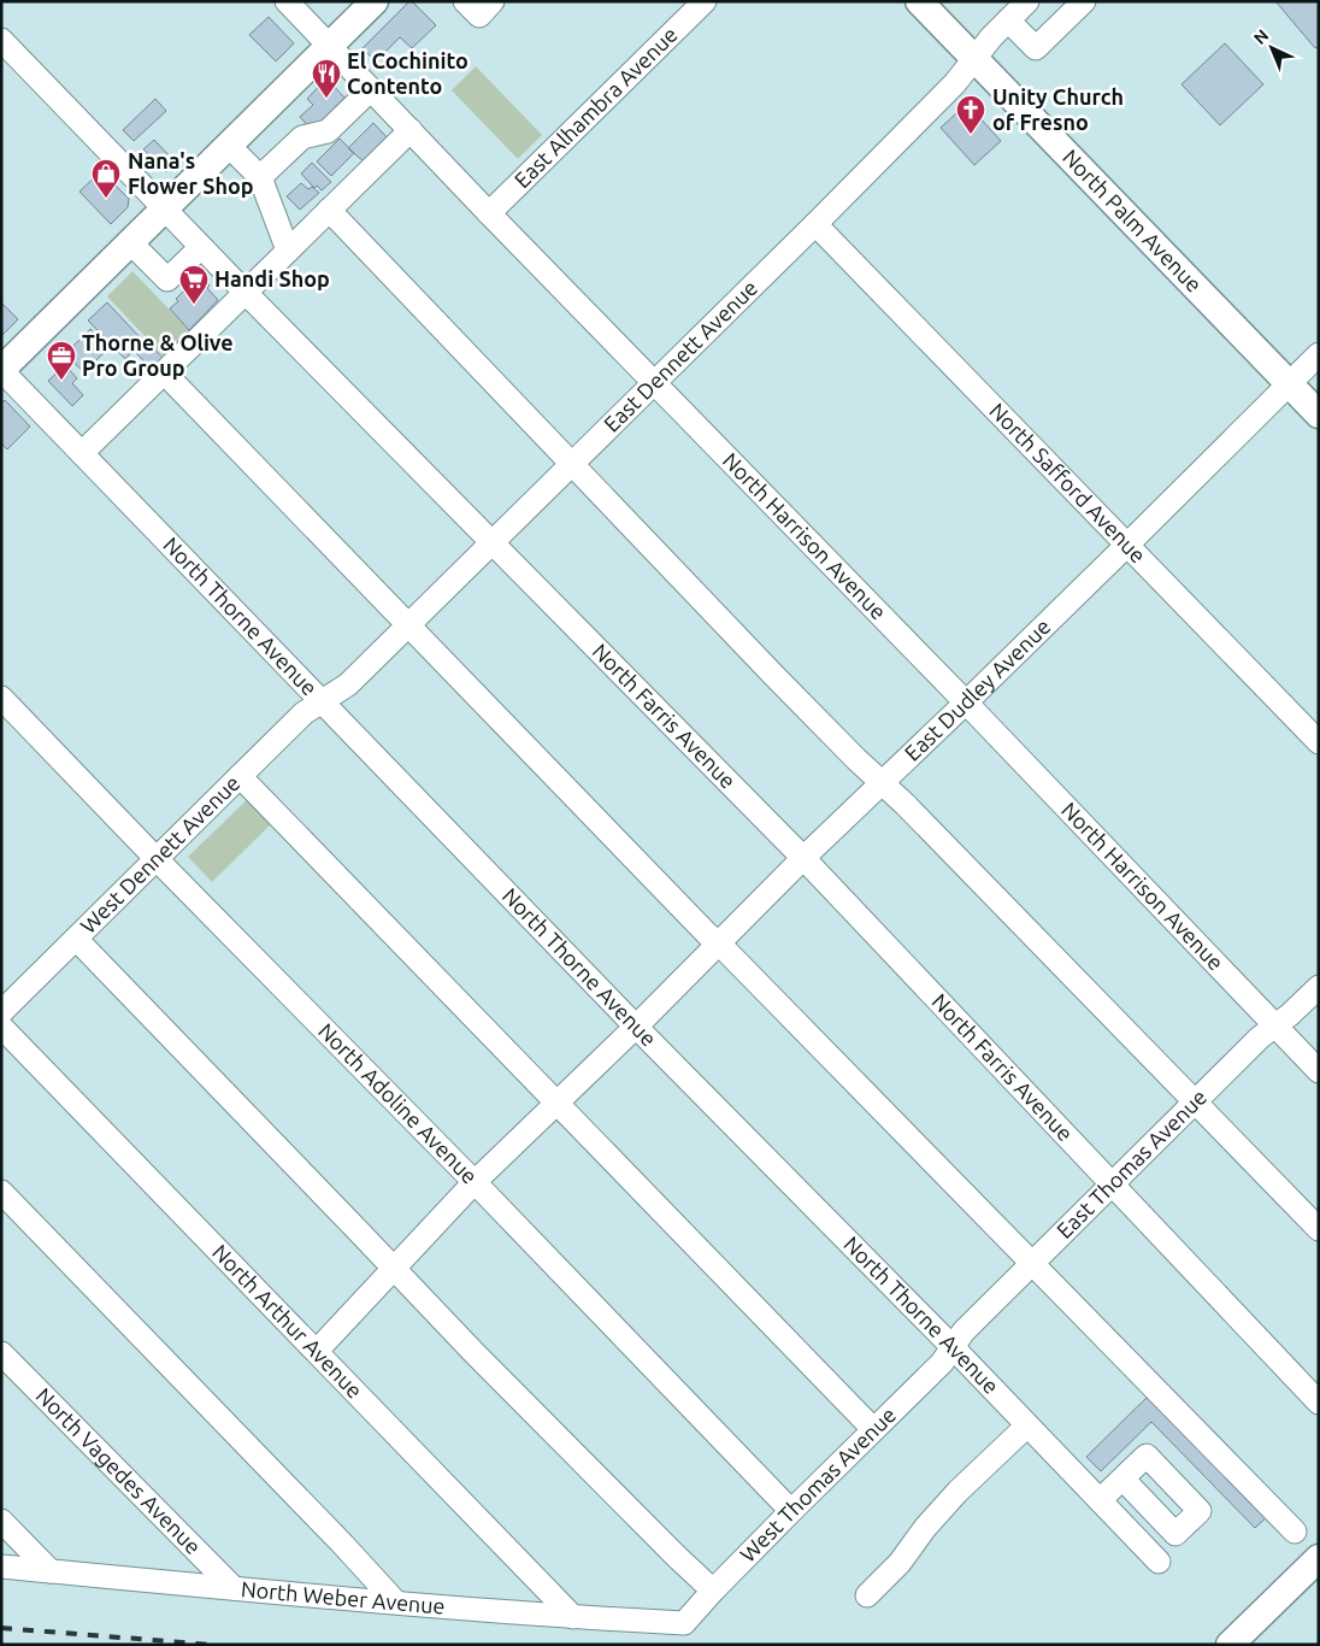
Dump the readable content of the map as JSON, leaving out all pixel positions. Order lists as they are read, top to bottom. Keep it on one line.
{"streets":{"main road":["North Palm Avenue"],"street":["East Alhambra Avenue","East Dennett Avenue","North Safford Avenue","North Harrison Avenue","North Thorne Avenue","East Dudley Avenue","North Farris Avenue","West Dennett Avenue","North Adoline Avenue","East Thomas Avenue","North Arthur Avenue","North Vagedes Avenue","West Thomas Avenue","North Weber Avenue"]},"crossings":[["East Alhambra Avenue","North Harrison Avenue"],["North Palm Avenue","East Dennett Avenue"],["North Palm Avenue","East Dudley Avenue"],["East Dennett Avenue","North Safford Avenue"],["East Dennett Avenue","North Harrison Avenue"],["East Dennett Avenue","North Thorne Avenue"],["East Dennett Avenue","North Farris Avenue"],["East Dennett Avenue","West Dennett Avenue"],["North Safford Avenue","East Dudley Avenue"],["North Harrison Avenue","East Dudley Avenue"],["North Harrison Avenue","East Thomas Avenue"],["North Thorne Avenue","East Dudley Avenue"],["North Thorne Avenue","West Dennett Avenue"],["North Thorne Avenue","East Thomas Avenue"],["North Thorne Avenue","West Thomas Avenue"],["East Dudley Avenue","North Farris Avenue"],["East Dudley Avenue","North Adoline Avenue"],["East Dudley Avenue","North Arthur Avenue"],["North Farris Avenue","East Thomas Avenue"],["West Dennett Avenue","North Adoline Avenue"],["North Adoline Avenue","West Thomas Avenue"],["East Thomas Avenue","West Thomas Avenue"],["North Arthur Avenue","North Weber Avenue"],["North Vagedes Avenue","North Weber Avenue"],["West Thomas Avenue","North Weber Avenue"]],"places":{"restaurant":["El Cochinito Contento"],"church":["Unity Church of Fresno"],"shop":["Nana's Flower Shop"],"supermarket":["Handi Shop"],"office":["Thorne & Olive Pro Group"]},"north":"top left"}
